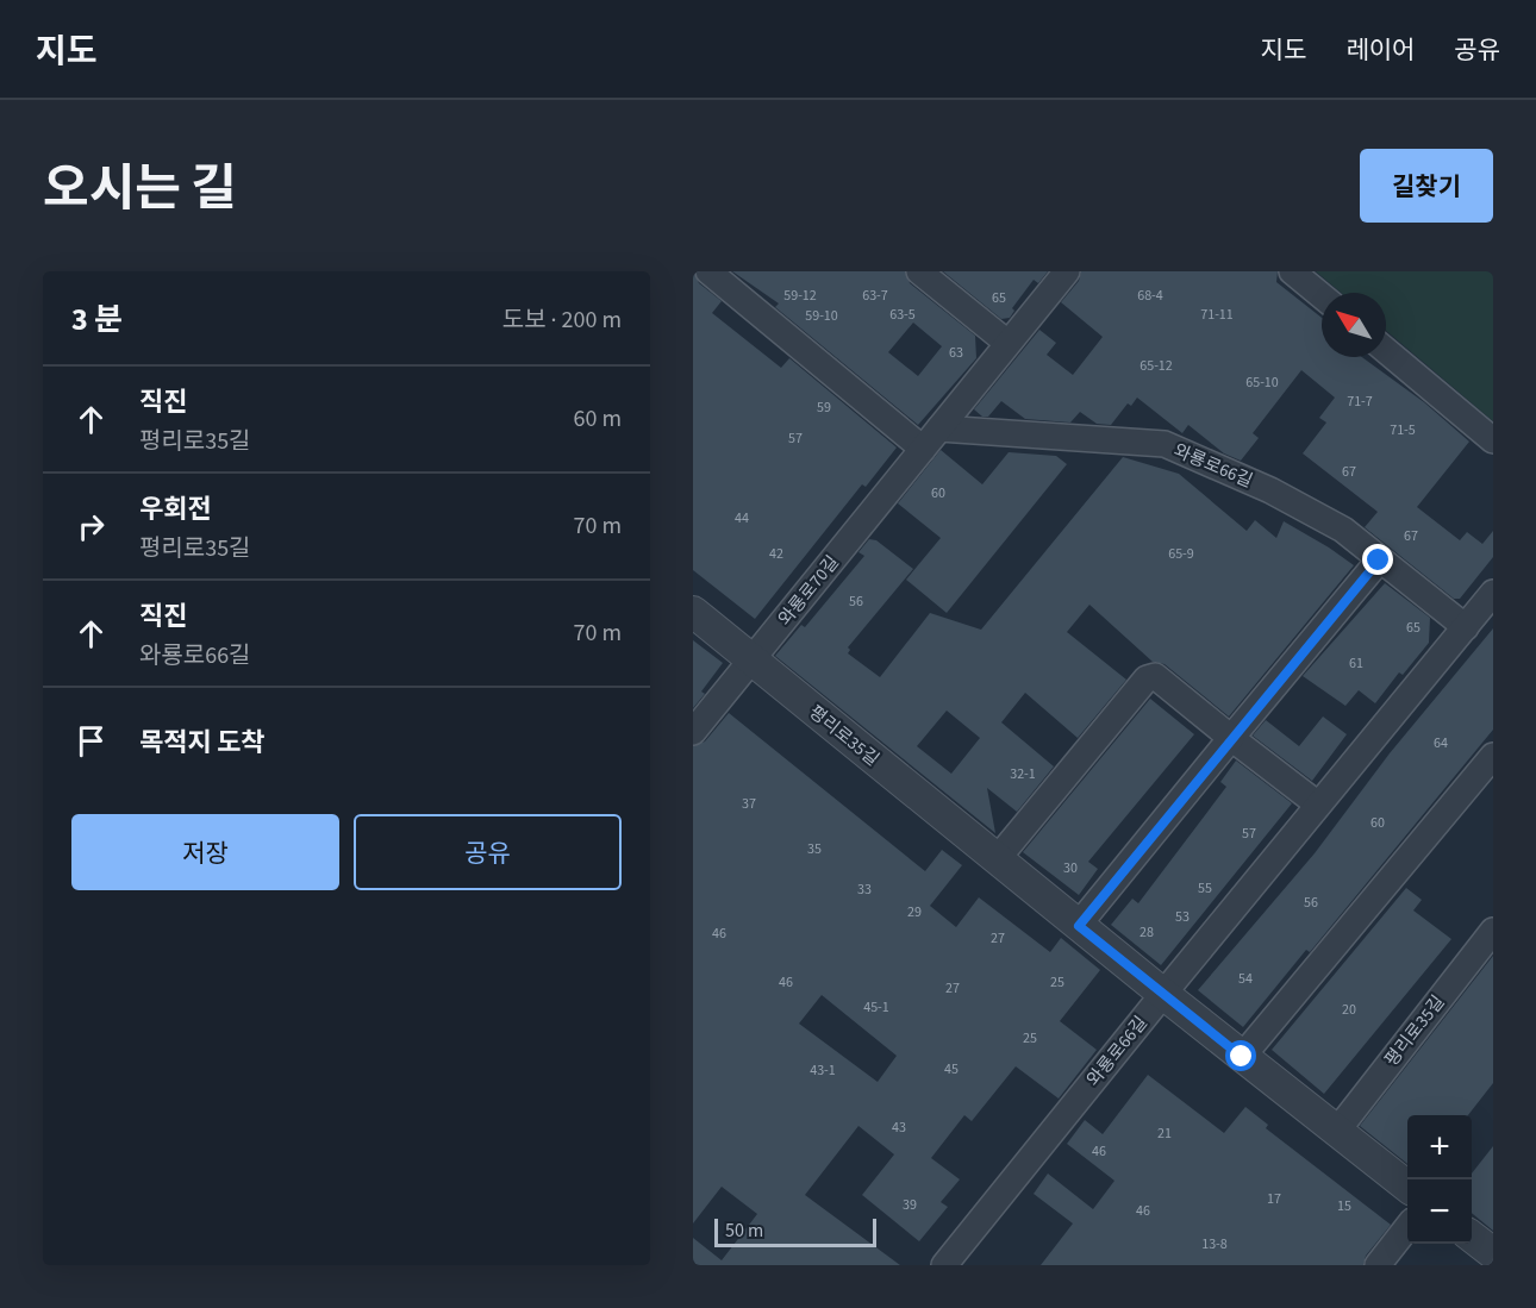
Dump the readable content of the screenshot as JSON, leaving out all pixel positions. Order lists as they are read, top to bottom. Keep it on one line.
{"streets":{"street":["와룡로66길","와룡로70길","평리로35길"]},"crossings":[["와룡로66길","와룡로70길"],["와룡로66길","평리로35길"],["와룡로70길","평리로35길"]],"house_numbers":["59-12","63-7","68-4","65","63-5","71-11","59-10","63","65-12","65-10","71-7","59","71-5","57","67","60","44","67","42","65-9","56","65","61","64","32-1","37","60","57","35","30","55","33","56","29","53","28","46","27","54","46","25","27","45-1","20","25","45","43-1","43","21","46","17","39","15","46","13-8"],"scale_bar":"50 m","north":"top left","page":{"header":"지도","nav":["지도","레이어","공유"],"title":"오시는 길","buttons":["길찾기",["저장","공유"]],"heading":["3 분","도보 · 200 m"],"list":[["직진","평리로35길","60 m"],["우회전","평리로35길","70 m"],["직진","와룡로66길","70 m"],"목적지 도착"],"map_buttons":["+","−"],"scale":"50 m"}}
